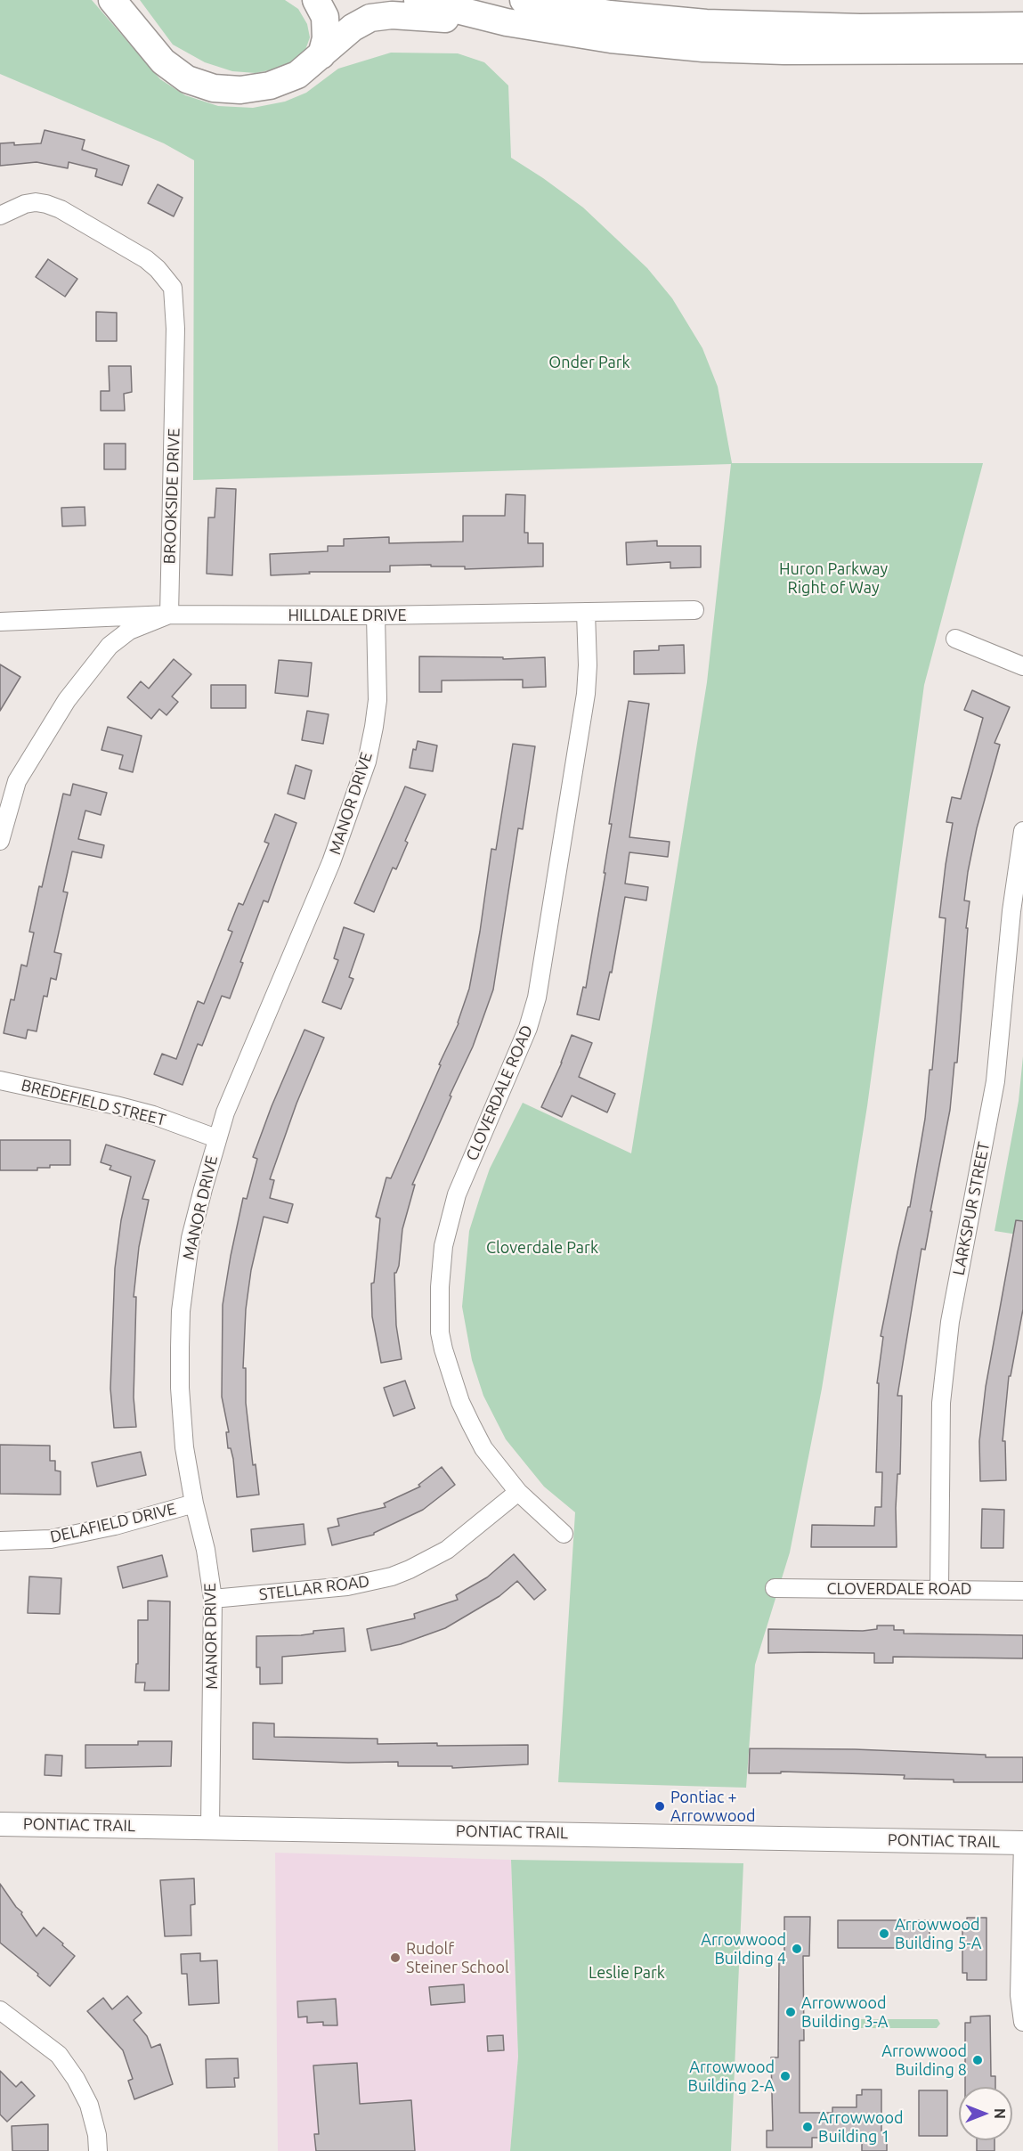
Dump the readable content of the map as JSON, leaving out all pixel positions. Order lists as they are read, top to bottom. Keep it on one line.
{"streets":{"main road":["PONTIAC TRAIL"],"street":["BROOKSIDE DRIVE","HILLDALE DRIVE","MANOR DRIVE","CLOVERDALE ROAD","BREDEFIELD STREET","LARKSPUR STREET","DELAFIELD DRIVE","STELLAR ROAD"]},"crossings":[["BROOKSIDE DRIVE","HILLDALE DRIVE"],["HILLDALE DRIVE","MANOR DRIVE"],["HILLDALE DRIVE","CLOVERDALE ROAD"],["MANOR DRIVE","BREDEFIELD STREET"],["MANOR DRIVE","DELAFIELD DRIVE"],["MANOR DRIVE","STELLAR ROAD"],["MANOR DRIVE","PONTIAC TRAIL"],["CLOVERDALE ROAD","LARKSPUR STREET"],["CLOVERDALE ROAD","STELLAR ROAD"]],"parks":["Onder Park","Huron Parkway Right of Way","Cloverdale Park","Leslie Park"],"places":["Pontiac + Arrowwood","Arrowwood Building 5-A","Arrowwood Building 4","Rudolf Steiner School","Arrowwood Building 3-A","Arrowwood Building 8","Arrowwood Building 2-A","Arrowwood Building 1"],"north":"right"}
